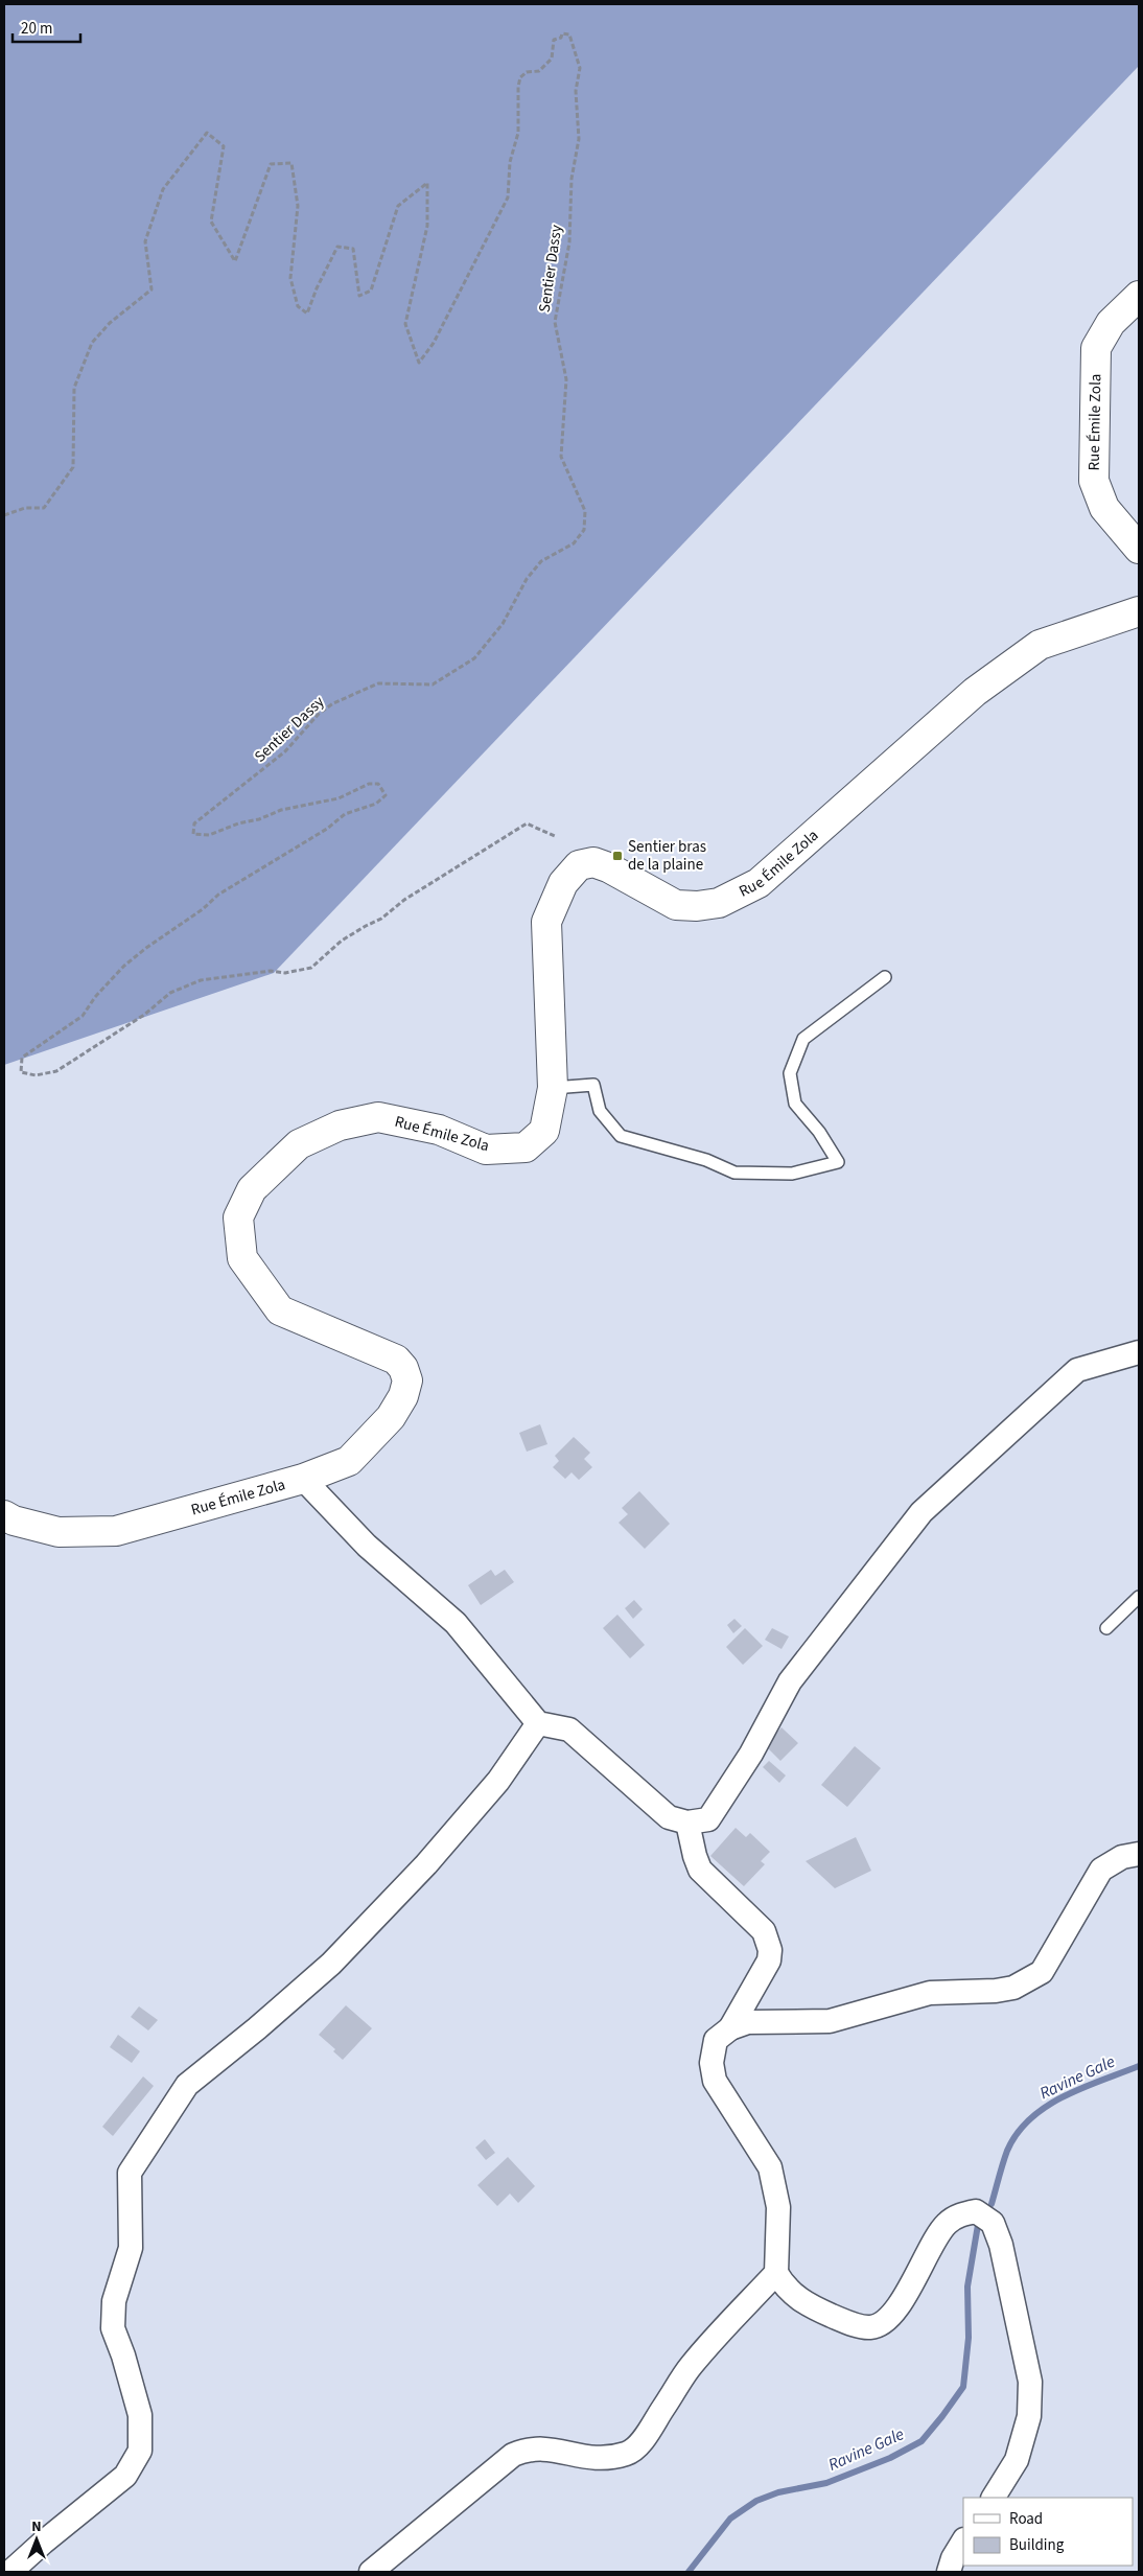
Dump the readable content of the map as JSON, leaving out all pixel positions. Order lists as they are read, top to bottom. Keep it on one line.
{"streets":{"main road":["Rue Émile Zola"],"path":["Sentier Dassy"]},"water":["Ravine Gale"],"places":{"transit":["Sentier bras de la plaine"]},"legend":["Road","Building"],"scale_bar":"20 m","north":"top"}
